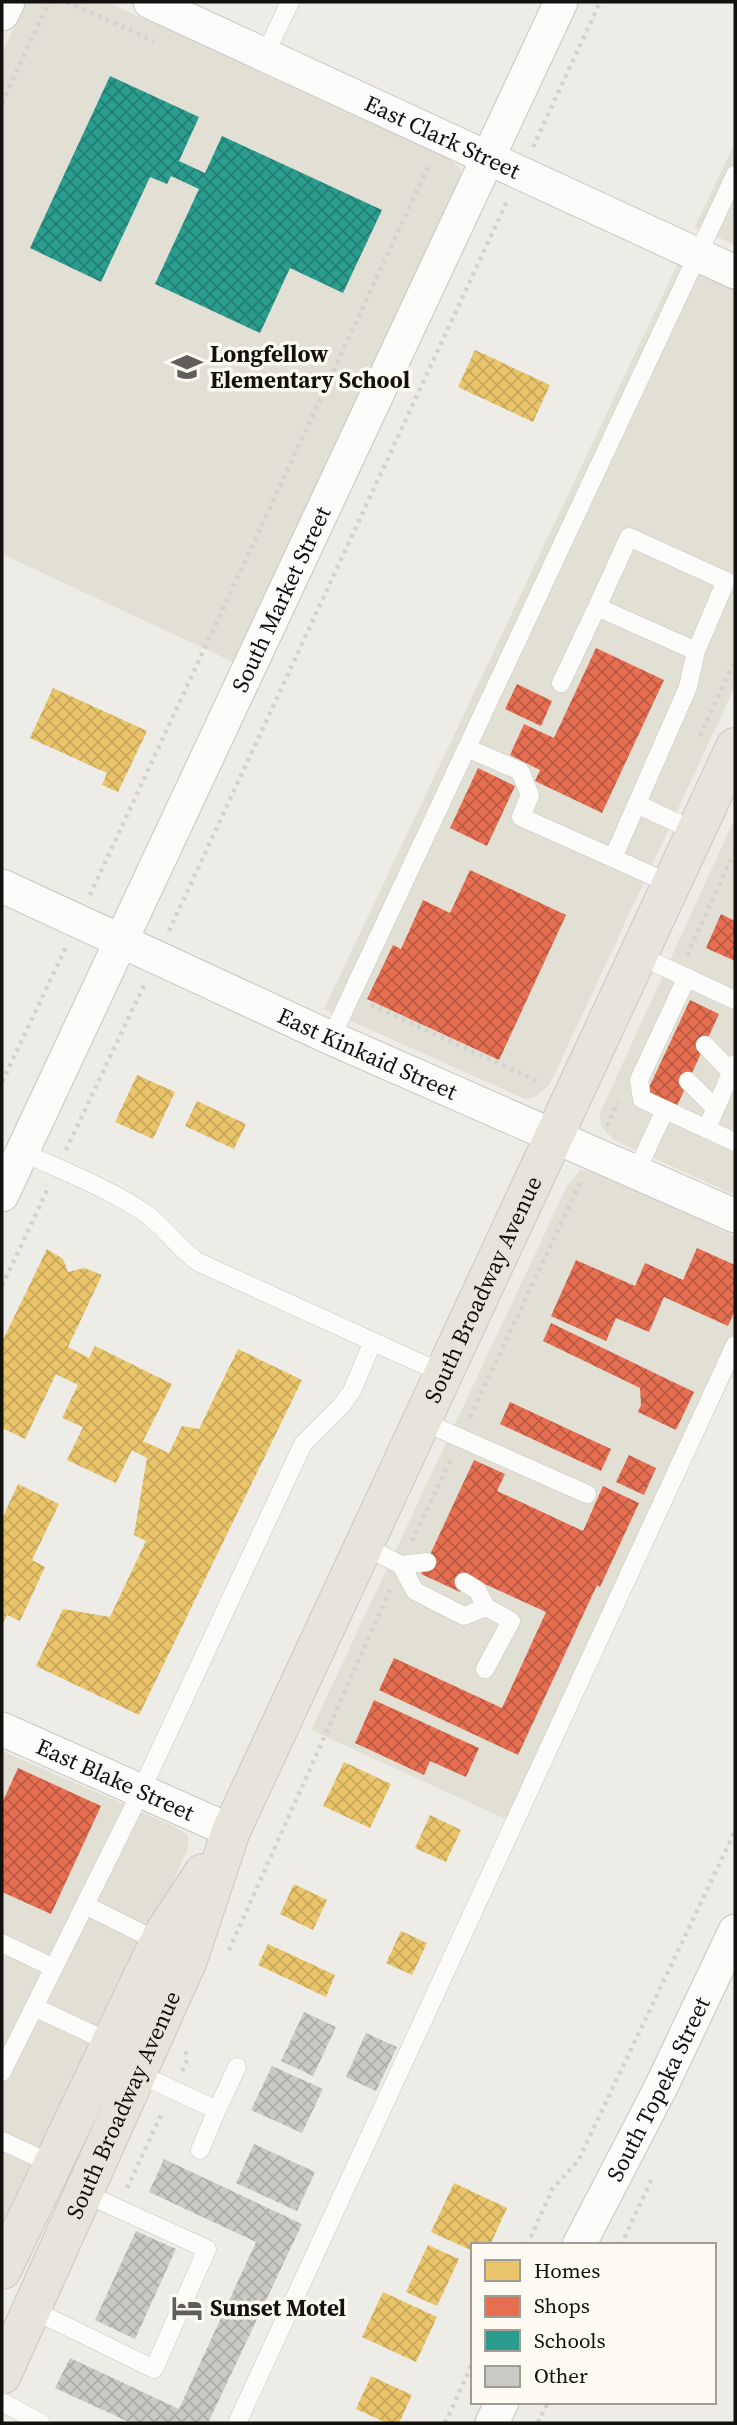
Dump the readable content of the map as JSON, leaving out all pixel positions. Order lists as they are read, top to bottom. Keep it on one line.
{"streets":{"main road":["South Broadway Avenue"],"street":["East Clark Street","South Market Street","East Kinkaid Street","East Blake Street","South Topeka Street"]},"crossings":[["East Clark Street","South Market Street"],["South Market Street","East Kinkaid Street"],["East Kinkaid Street","South Broadway Avenue"],["South Broadway Avenue","East Blake Street"]],"places":{"school or university":["Longfellow Elementary School"],"hotel":["Sunset Motel"]},"legend":["Homes","Shops","Schools","Other"]}
